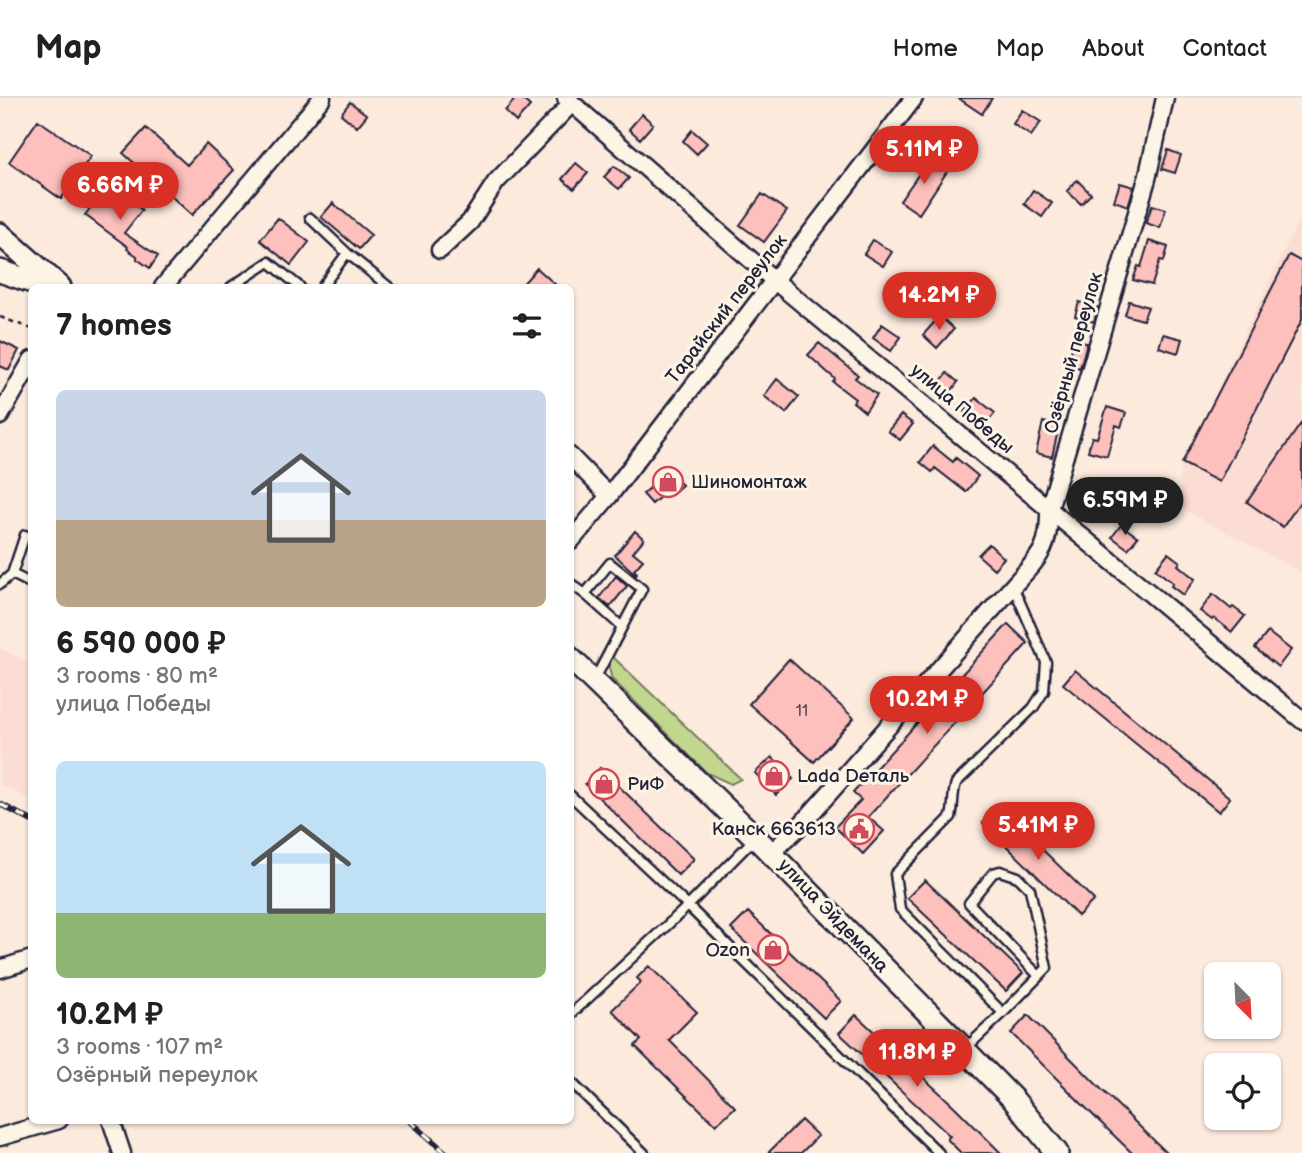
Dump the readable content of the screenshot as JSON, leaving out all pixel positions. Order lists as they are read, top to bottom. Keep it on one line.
{"streets":{"main road":["улица Эйдемана"],"street":["Тарайский переулок","Озёрный переулок","улица Победы"]},"crossings":[["Тарайский переулок","улица Победы"],["Озёрный переулок","улица Победы"],["Озёрный переулок","улица Эйдемана"]],"places":{"shop":["Шиномонтаж","Lada Dеталь","РиФ","Ozon"],"public building":["Канск 663613"]},"house_numbers":["11"],"north":"bottom right","page":{"header":"Map","nav":["Home","Map","About","Contact"],"price":["5.11M ₽","6.66M ₽","14.2M ₽","6.59M ₽","10.2M ₽","5.41M ₽","11.8M ₽"],"heading":"7 homes","list":[{"name":"6 590 000 ₽","note":"3 rooms · 80 m² · улица Победы"},{"name":"10.2M ₽","note":"3 rooms · 107 m² · Озёрный переулок"}]}}
